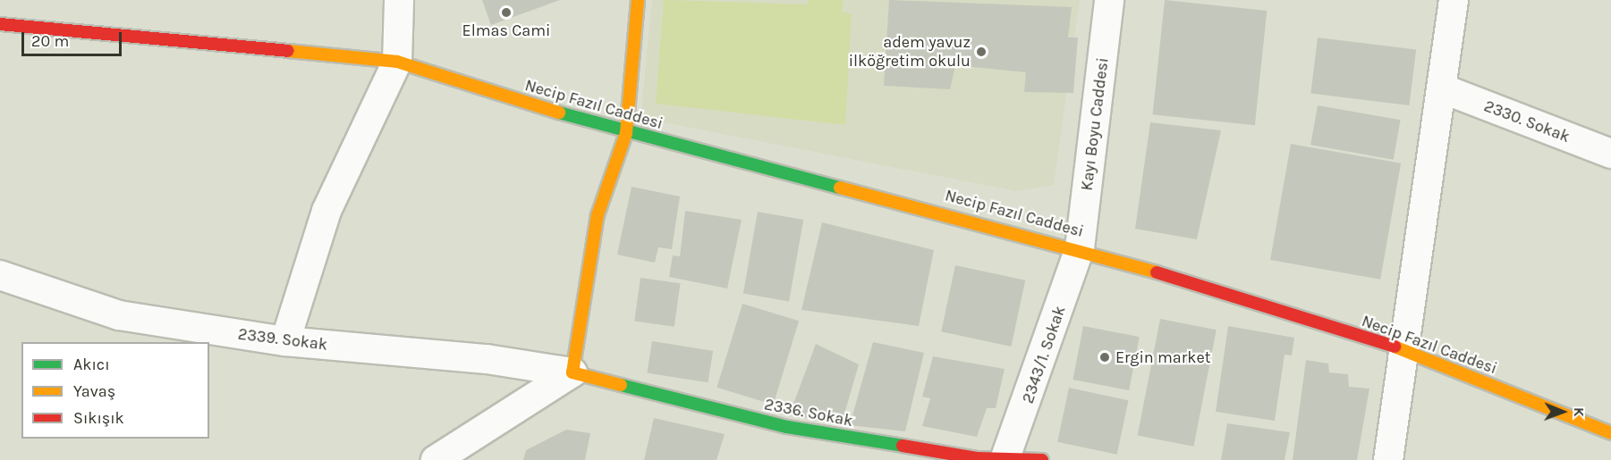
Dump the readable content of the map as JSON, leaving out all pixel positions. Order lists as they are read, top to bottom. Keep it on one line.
{"streets":{"street":["Necip Fazıl Caddesi","2330. Sokak","Kayı Boyu Caddesi","2339. Sokak","2343/1. Sokak","2336. Sokak"]},"crossings":[["Necip Fazıl Caddesi","Kayı Boyu Caddesi"],["Necip Fazıl Caddesi","2343/1. Sokak"],["Kayı Boyu Caddesi","2343/1. Sokak"],["2339. Sokak","2336. Sokak"],["2343/1. Sokak","2336. Sokak"]],"places":["Elmas Cami","adem yavuz ilköğretim okulu","Ergin market"],"legend":["Akıcı","Yavaş","Sıkışık"],"scale_bar":"20 m","north":"right"}
